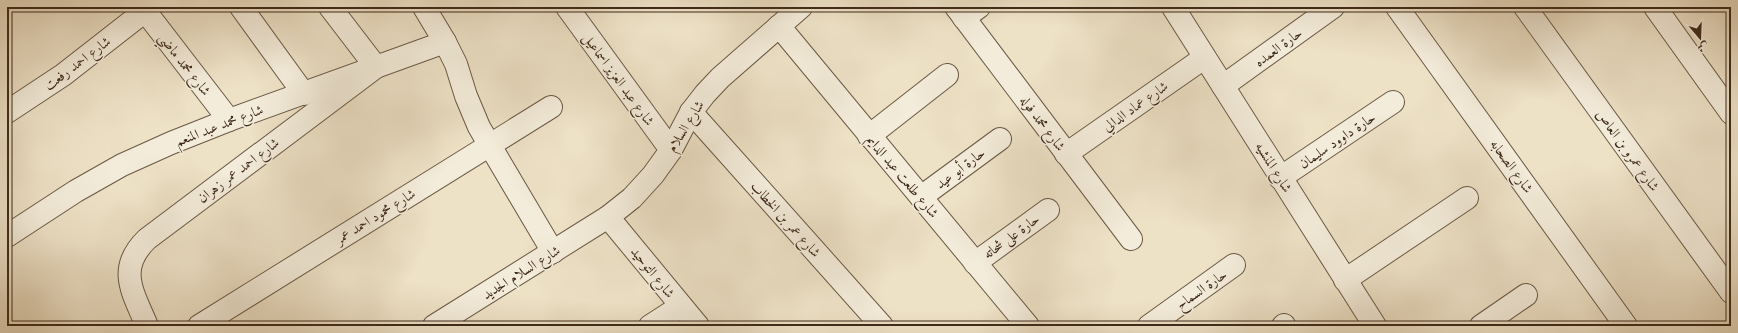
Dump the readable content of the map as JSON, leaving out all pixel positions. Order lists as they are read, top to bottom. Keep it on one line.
{"streets":{"street":["حارة العمده","شارع احمد رفعت","شارع محمد ماضي","شارع عبد العزيز اسماعيل","شارع عماد الدالي","شارع محمد فوله","شارع محمد عبد المنعم","شارع السلام","حارة داوود سليمان","شارع عمرو بن العاص","شارع الصحابه","شارع المنشيه","حارة أبو عيد","شارع احمد عمر زهران","شارع طلعت عبد الدايم","شارع محمود احمد عمر","شارع عمر بن الخطاب","حارة على شحاته","شارع السلام الجديد","شارع التوحيد","حارة السماح"]},"crossings":[["حارة العمده","شارع المنشيه"],["شارع احمد رفعت","شارع محمد ماضي"],["شارع محمد ماضي","شارع محمد عبد المنعم"],["شارع عبد العزيز اسماعيل","شارع السلام"],["شارع عماد الدالي","شارع محمد فوله"],["شارع عماد الدالي","شارع المنشيه"],["شارع محمد عبد المنعم","شارع احمد عمر زهران"],["شارع السلام","شارع طلعت عبد الدايم"],["شارع السلام","شارع عمر بن الخطاب"],["شارع السلام","شارع السلام الجديد"],["شارع السلام","شارع التوحيد"],["حارة داوود سليمان","شارع المنشيه"],["حارة أبو عيد","شارع طلعت عبد الدايم"],["شارع طلعت عبد الدايم","حارة على شحاته"],["شارع السلام الجديد","شارع التوحيد"]],"north":"bottom"}
